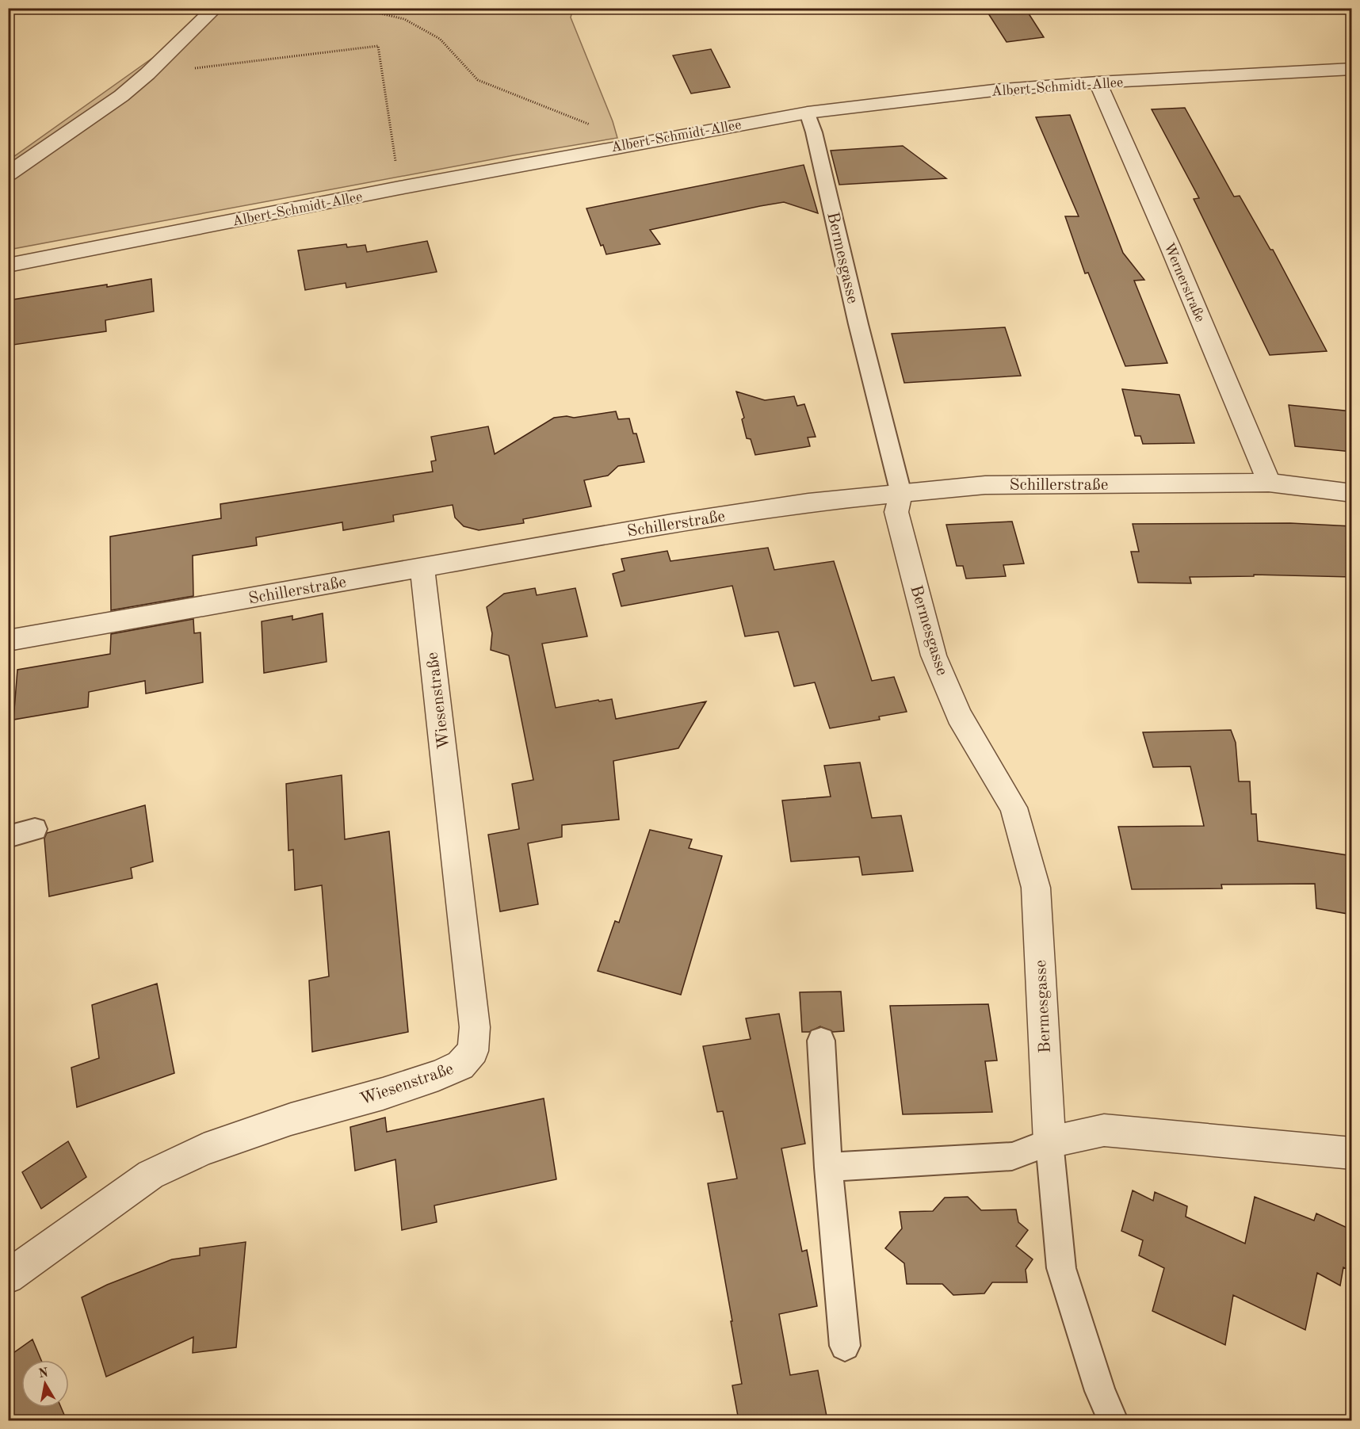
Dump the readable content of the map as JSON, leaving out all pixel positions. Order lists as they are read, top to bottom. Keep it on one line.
{"streets":{"street":["Albert-Schmidt-Allee","Bermesgasse","Wernerstraße","Schillerstraße","Wiesenstraße"]},"crossings":[["Albert-Schmidt-Allee","Bermesgasse"],["Albert-Schmidt-Allee","Wernerstraße"],["Bermesgasse","Schillerstraße"],["Wernerstraße","Schillerstraße"],["Schillerstraße","Wiesenstraße"]],"north":"top"}
